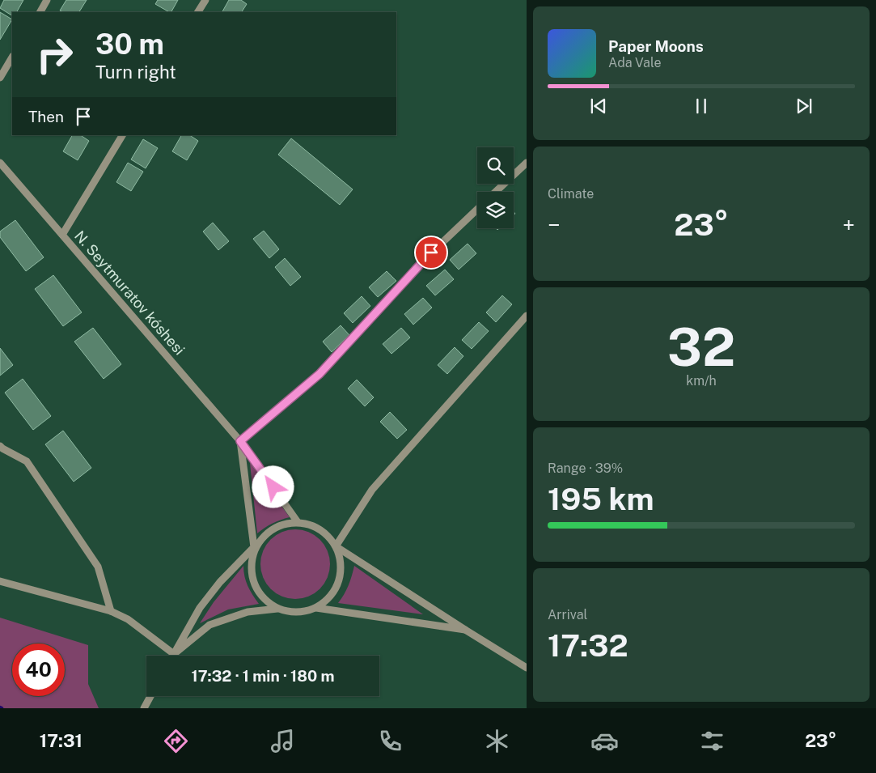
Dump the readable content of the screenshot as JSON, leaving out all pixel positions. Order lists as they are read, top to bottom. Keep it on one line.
{"streets":{"street":["N. Seytmuratov kóshesi"]},"page":{"turn":["30 m","Turn right"],"song":["Paper Moons","Ada Vale"],"then":"Then","tile":["Climate",["32","km/h"],["Range · 39%","195 km"],["Arrival","17:32"]],"heat":["−","23°","+"],"limit":"40","trip":"17:32 · 1 min · 180 m","tabs":["17:31","23°"]}}
